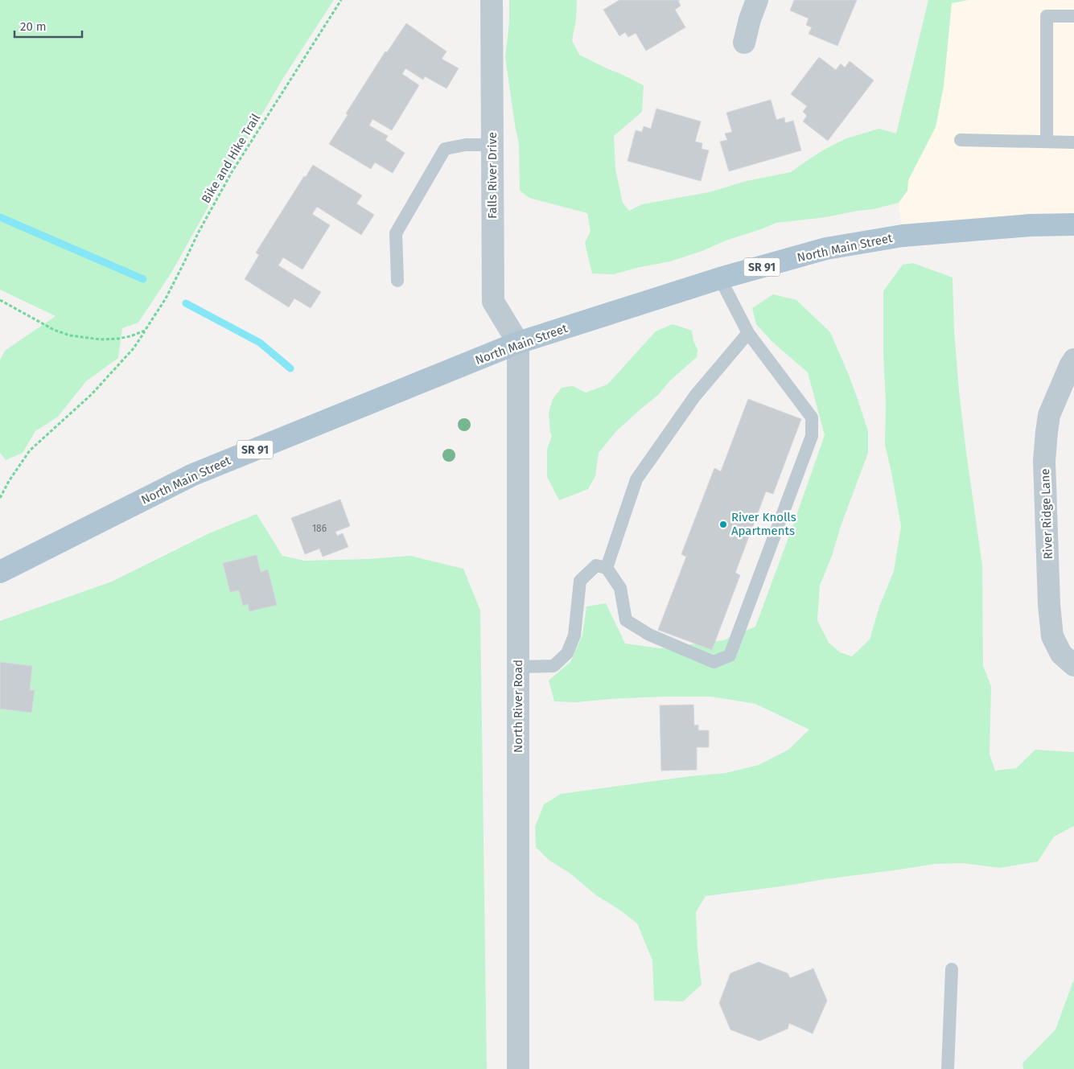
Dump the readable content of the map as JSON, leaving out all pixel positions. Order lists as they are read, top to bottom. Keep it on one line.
{"streets":{"main road":["North Main Street","SR 91"],"street":["Falls River Drive","River Ridge Lane","North River Road"],"path":["Bike and Hike Trail"]},"crossings":[["Falls River Drive","North Main Street"],["Falls River Drive","North River Road"],["North Main Street","North River Road"]],"places":["River Knolls Apartments"],"house_numbers":["186"],"scale_bar":"20 m"}
